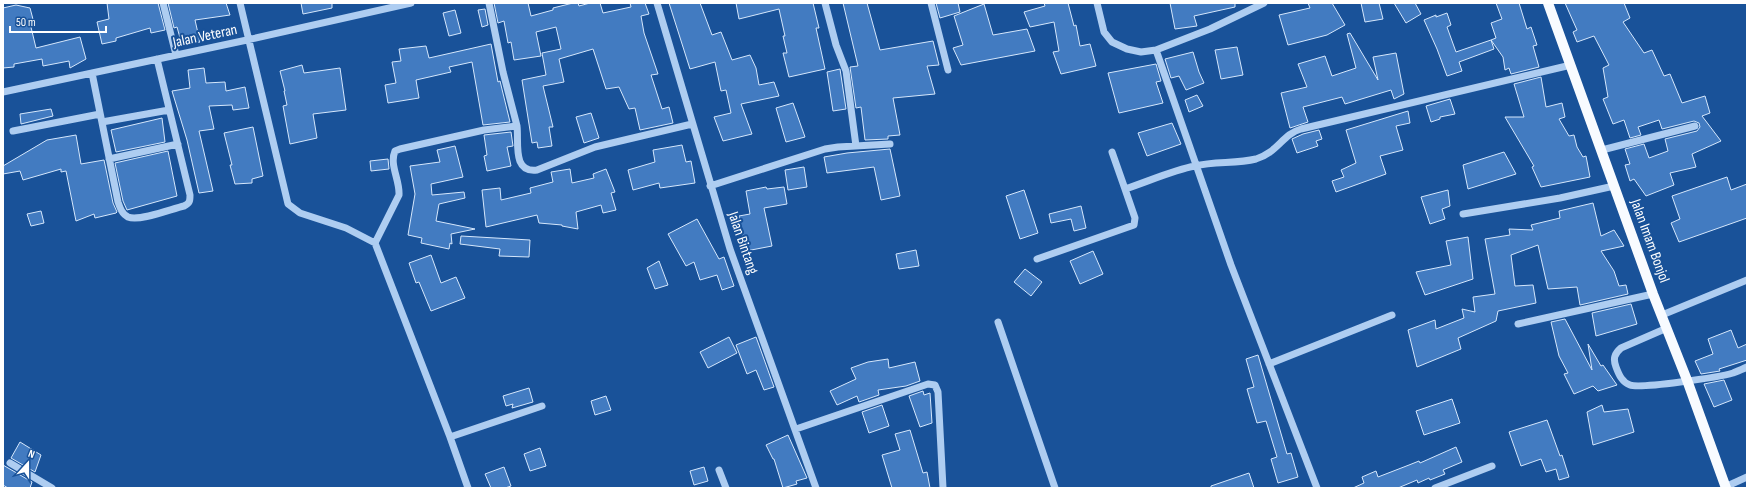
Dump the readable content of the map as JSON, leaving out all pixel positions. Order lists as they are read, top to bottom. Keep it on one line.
{"streets":{"main road":["Jalan Imam Bonjol"],"street":["Jalan Veteran","Jalan Bintang"]},"scale_bar":"50 m","north":"top"}
